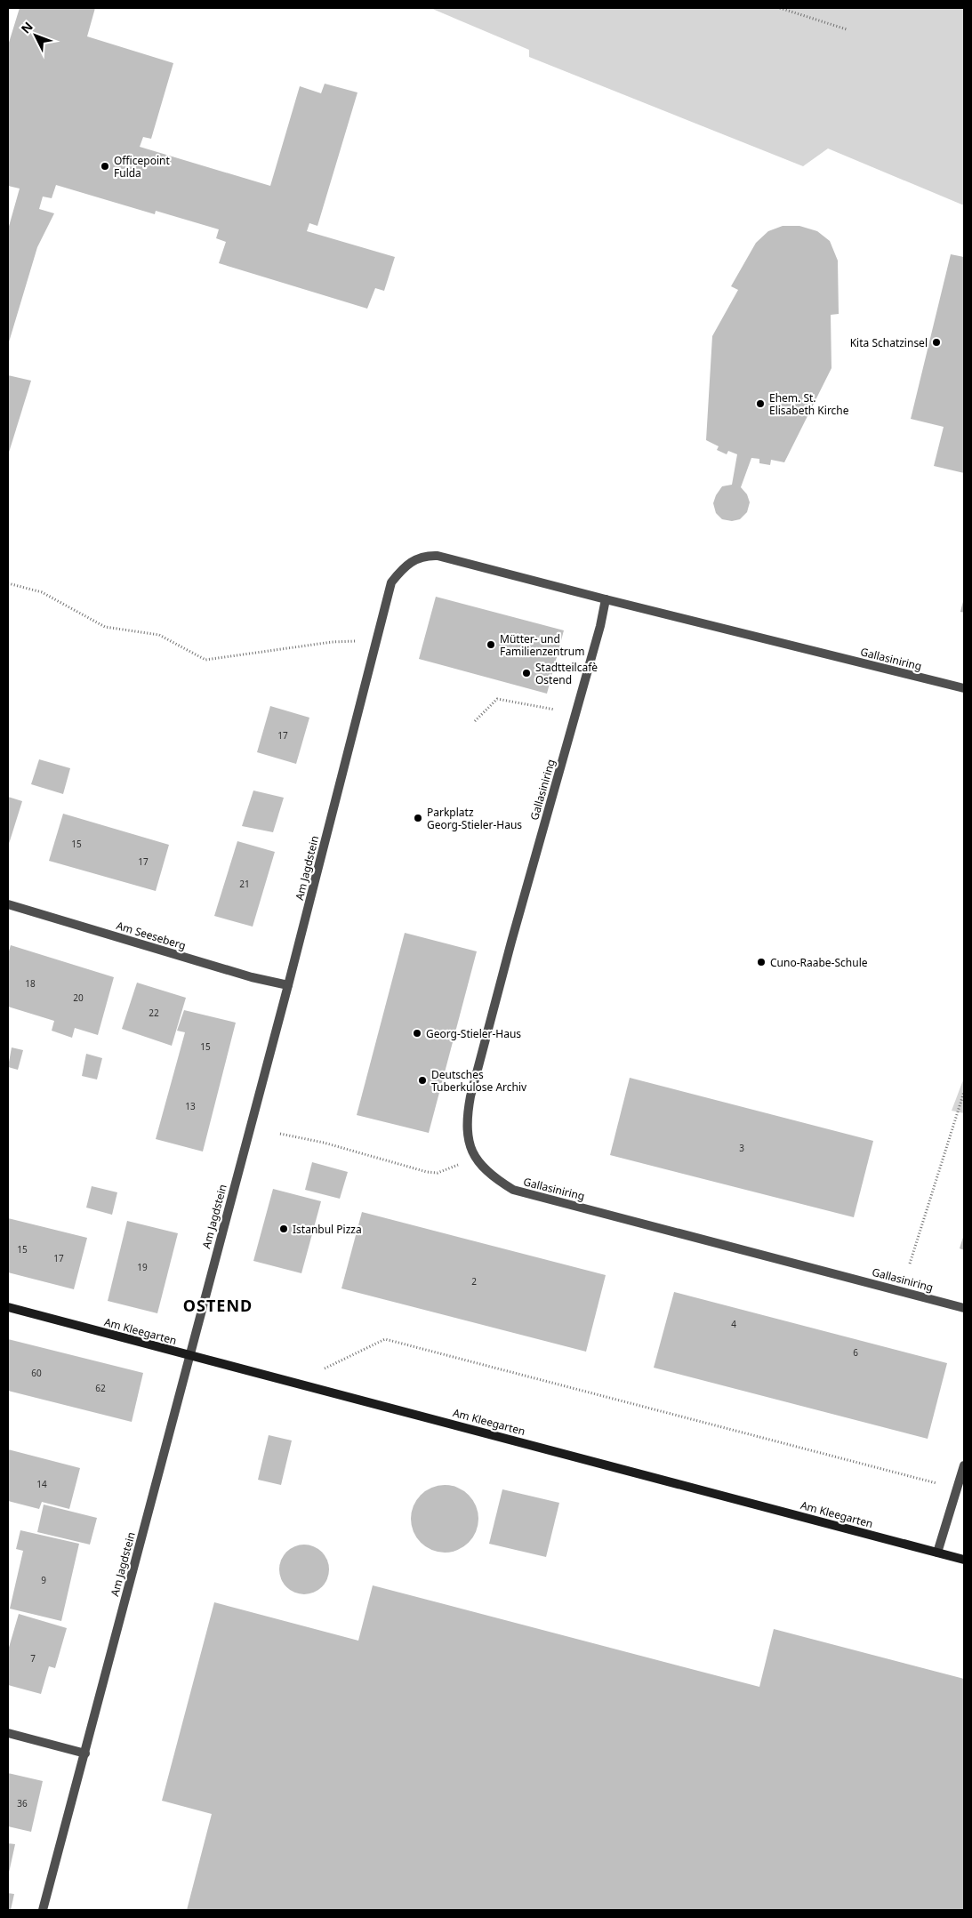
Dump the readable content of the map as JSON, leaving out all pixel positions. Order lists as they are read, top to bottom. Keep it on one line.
{"streets":{"street":["Gallasiniring","Am Jagdstein","Am Seeseberg","Am Kleegarten"]},"crossings":[["Gallasiniring","Am Jagdstein"],["Am Jagdstein","Am Seeseberg"],["Am Jagdstein","Am Kleegarten"]],"districts":["OSTEND"],"places":["Officepoint Fulda","Kita Schatzinsel","Ehem. St. Elisabeth Kirche","Mütter- und Familienzentrum","Stadtteilcafè Ostend","Parkplatz Georg-Stieler-Haus","Cuno-Raabe-Schule","Georg-Stieler-Haus","Deutsches Tuberkulose Archiv","Istanbul Pizza"],"house_numbers":["17","15","17","21","18","20","22","15","13","3","15","17","19","2","4","6","60","62","14","9","7","36"],"north":"top left"}
